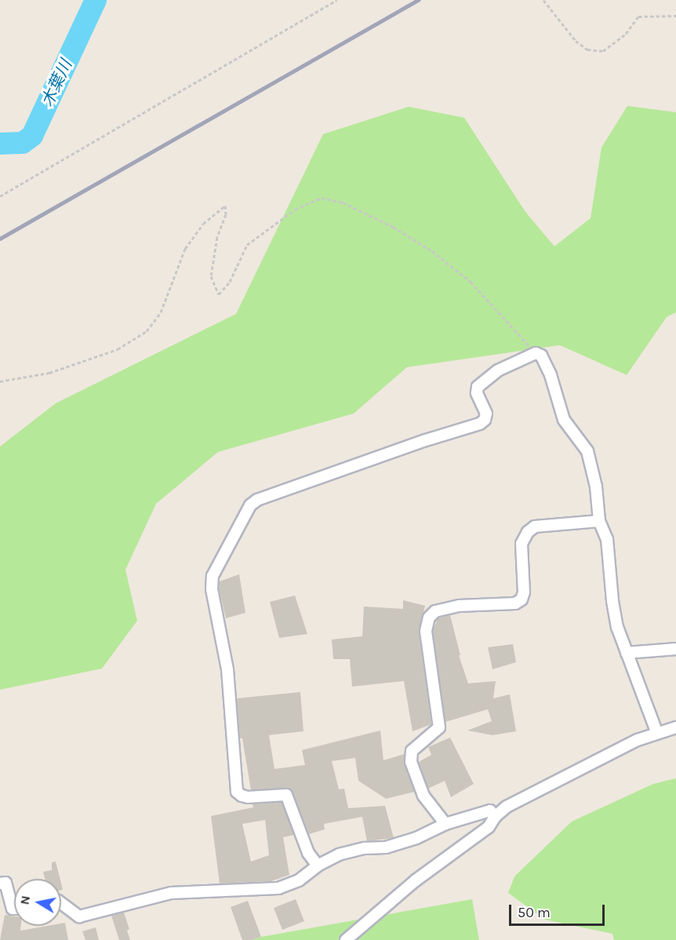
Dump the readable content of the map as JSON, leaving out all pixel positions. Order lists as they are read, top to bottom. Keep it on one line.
{"water":["木葉川"],"scale_bar":"50 m","north":"left"}
